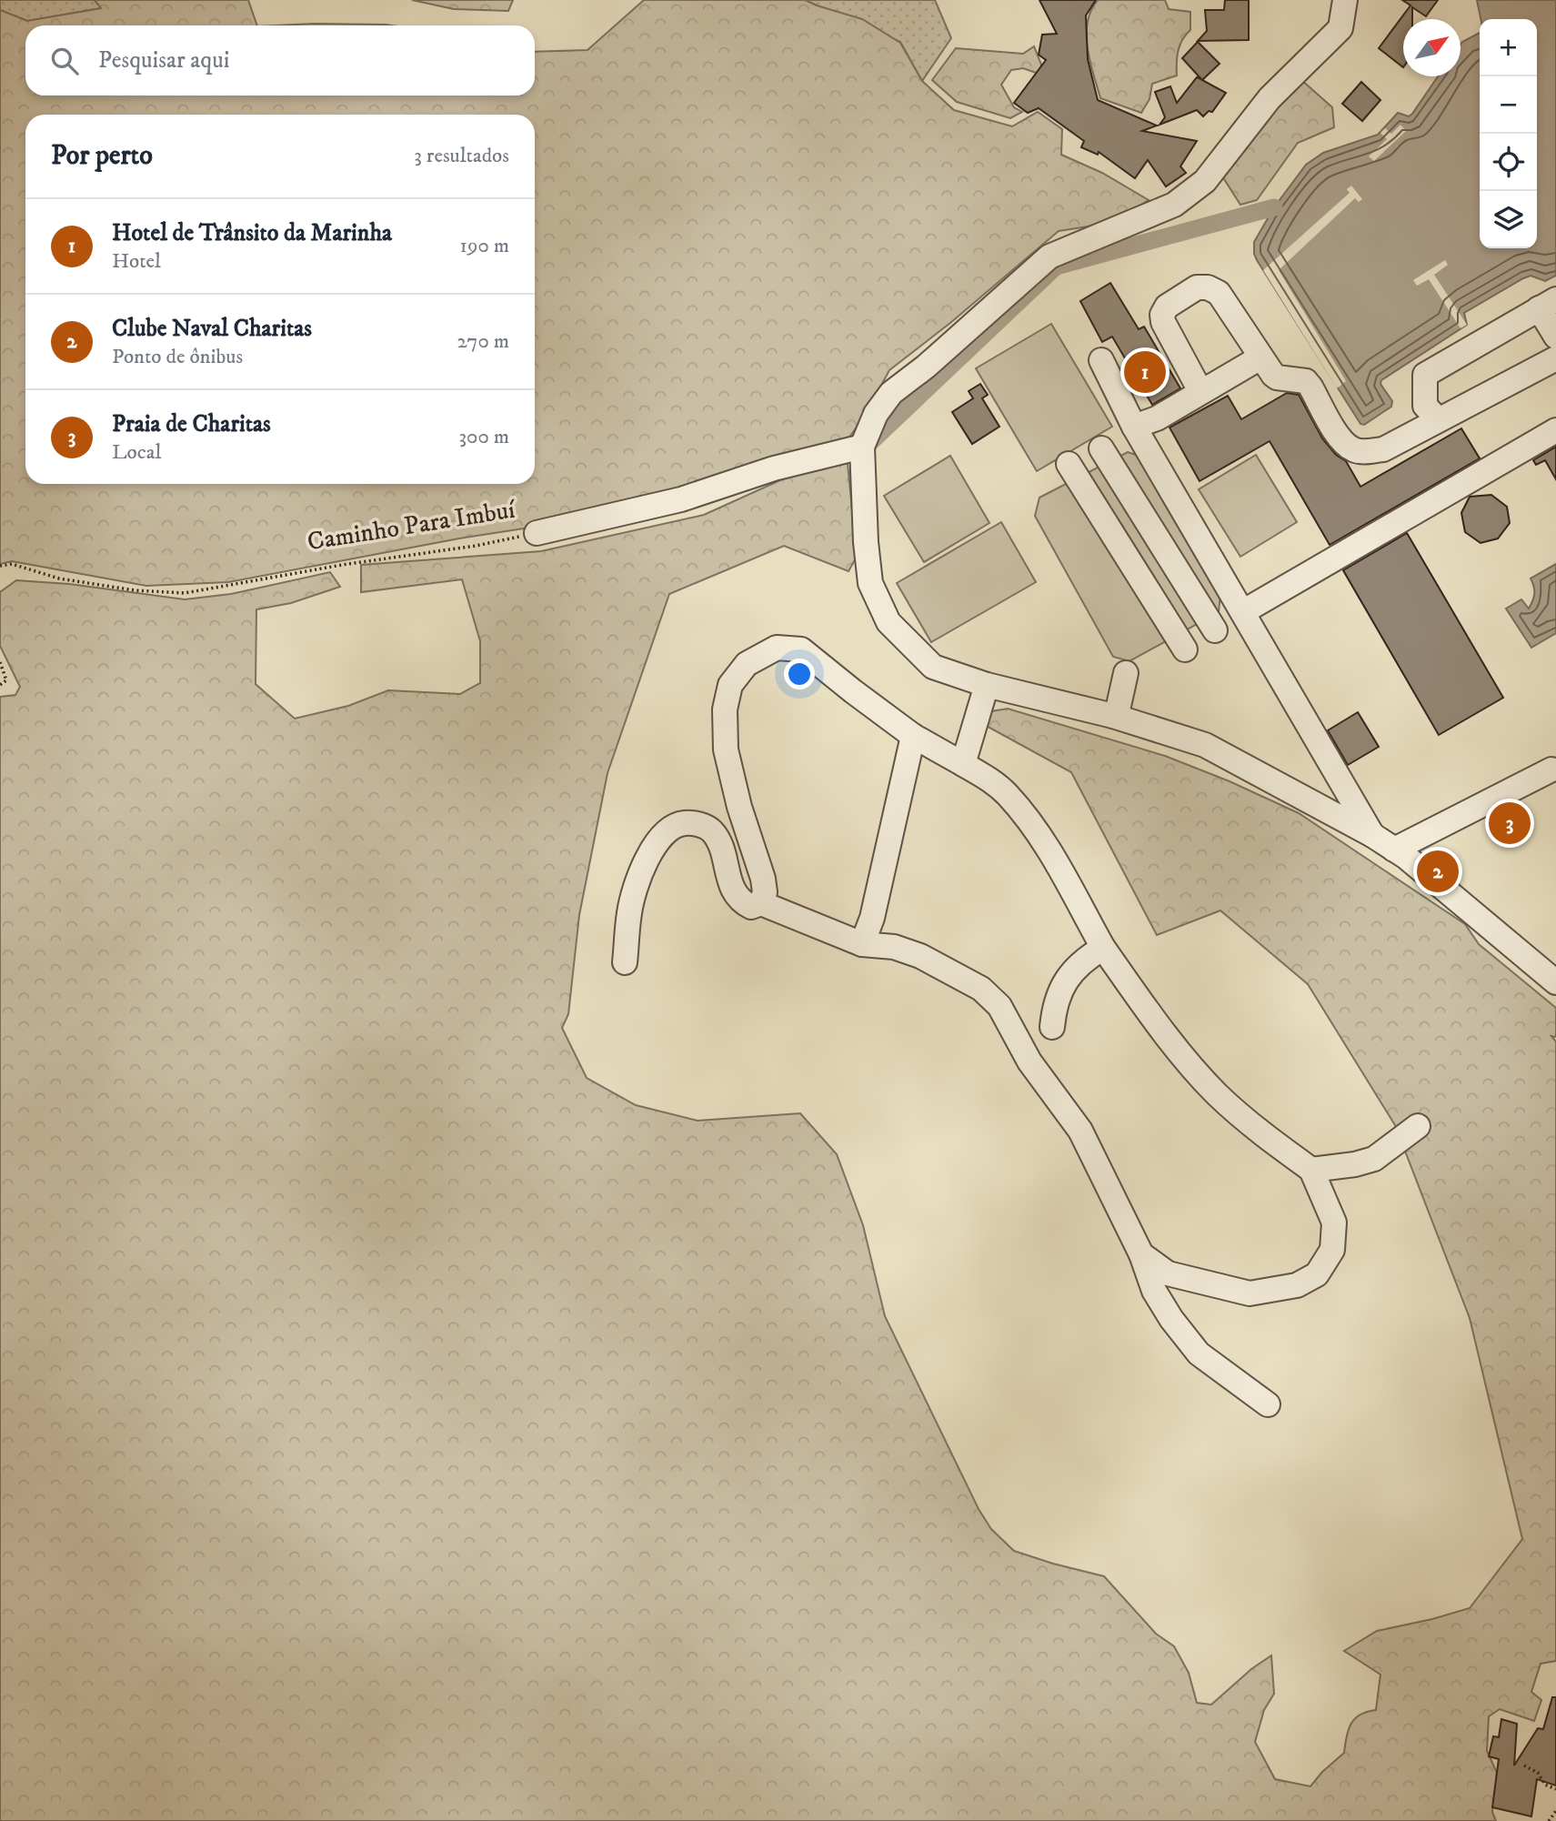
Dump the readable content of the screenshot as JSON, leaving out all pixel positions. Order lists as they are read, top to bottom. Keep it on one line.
{"streets":{"street":["Caminho Para Imbuí"]},"north":"top right","page":{"map_buttons":["+","−"],"search":"Pesquisar aqui","heading":["Por perto","3 resultados"],"list":[{"mark":"1","name":"Hotel de Trânsito da Marinha","note":"Hotel","value":"190 m"},{"mark":"2","name":"Clube Naval Charitas","note":"Ponto de ônibus","value":"270 m"},{"mark":"3","name":"Praia de Charitas","note":"Local","value":"300 m"}],"pins":["1","3","2"]}}
